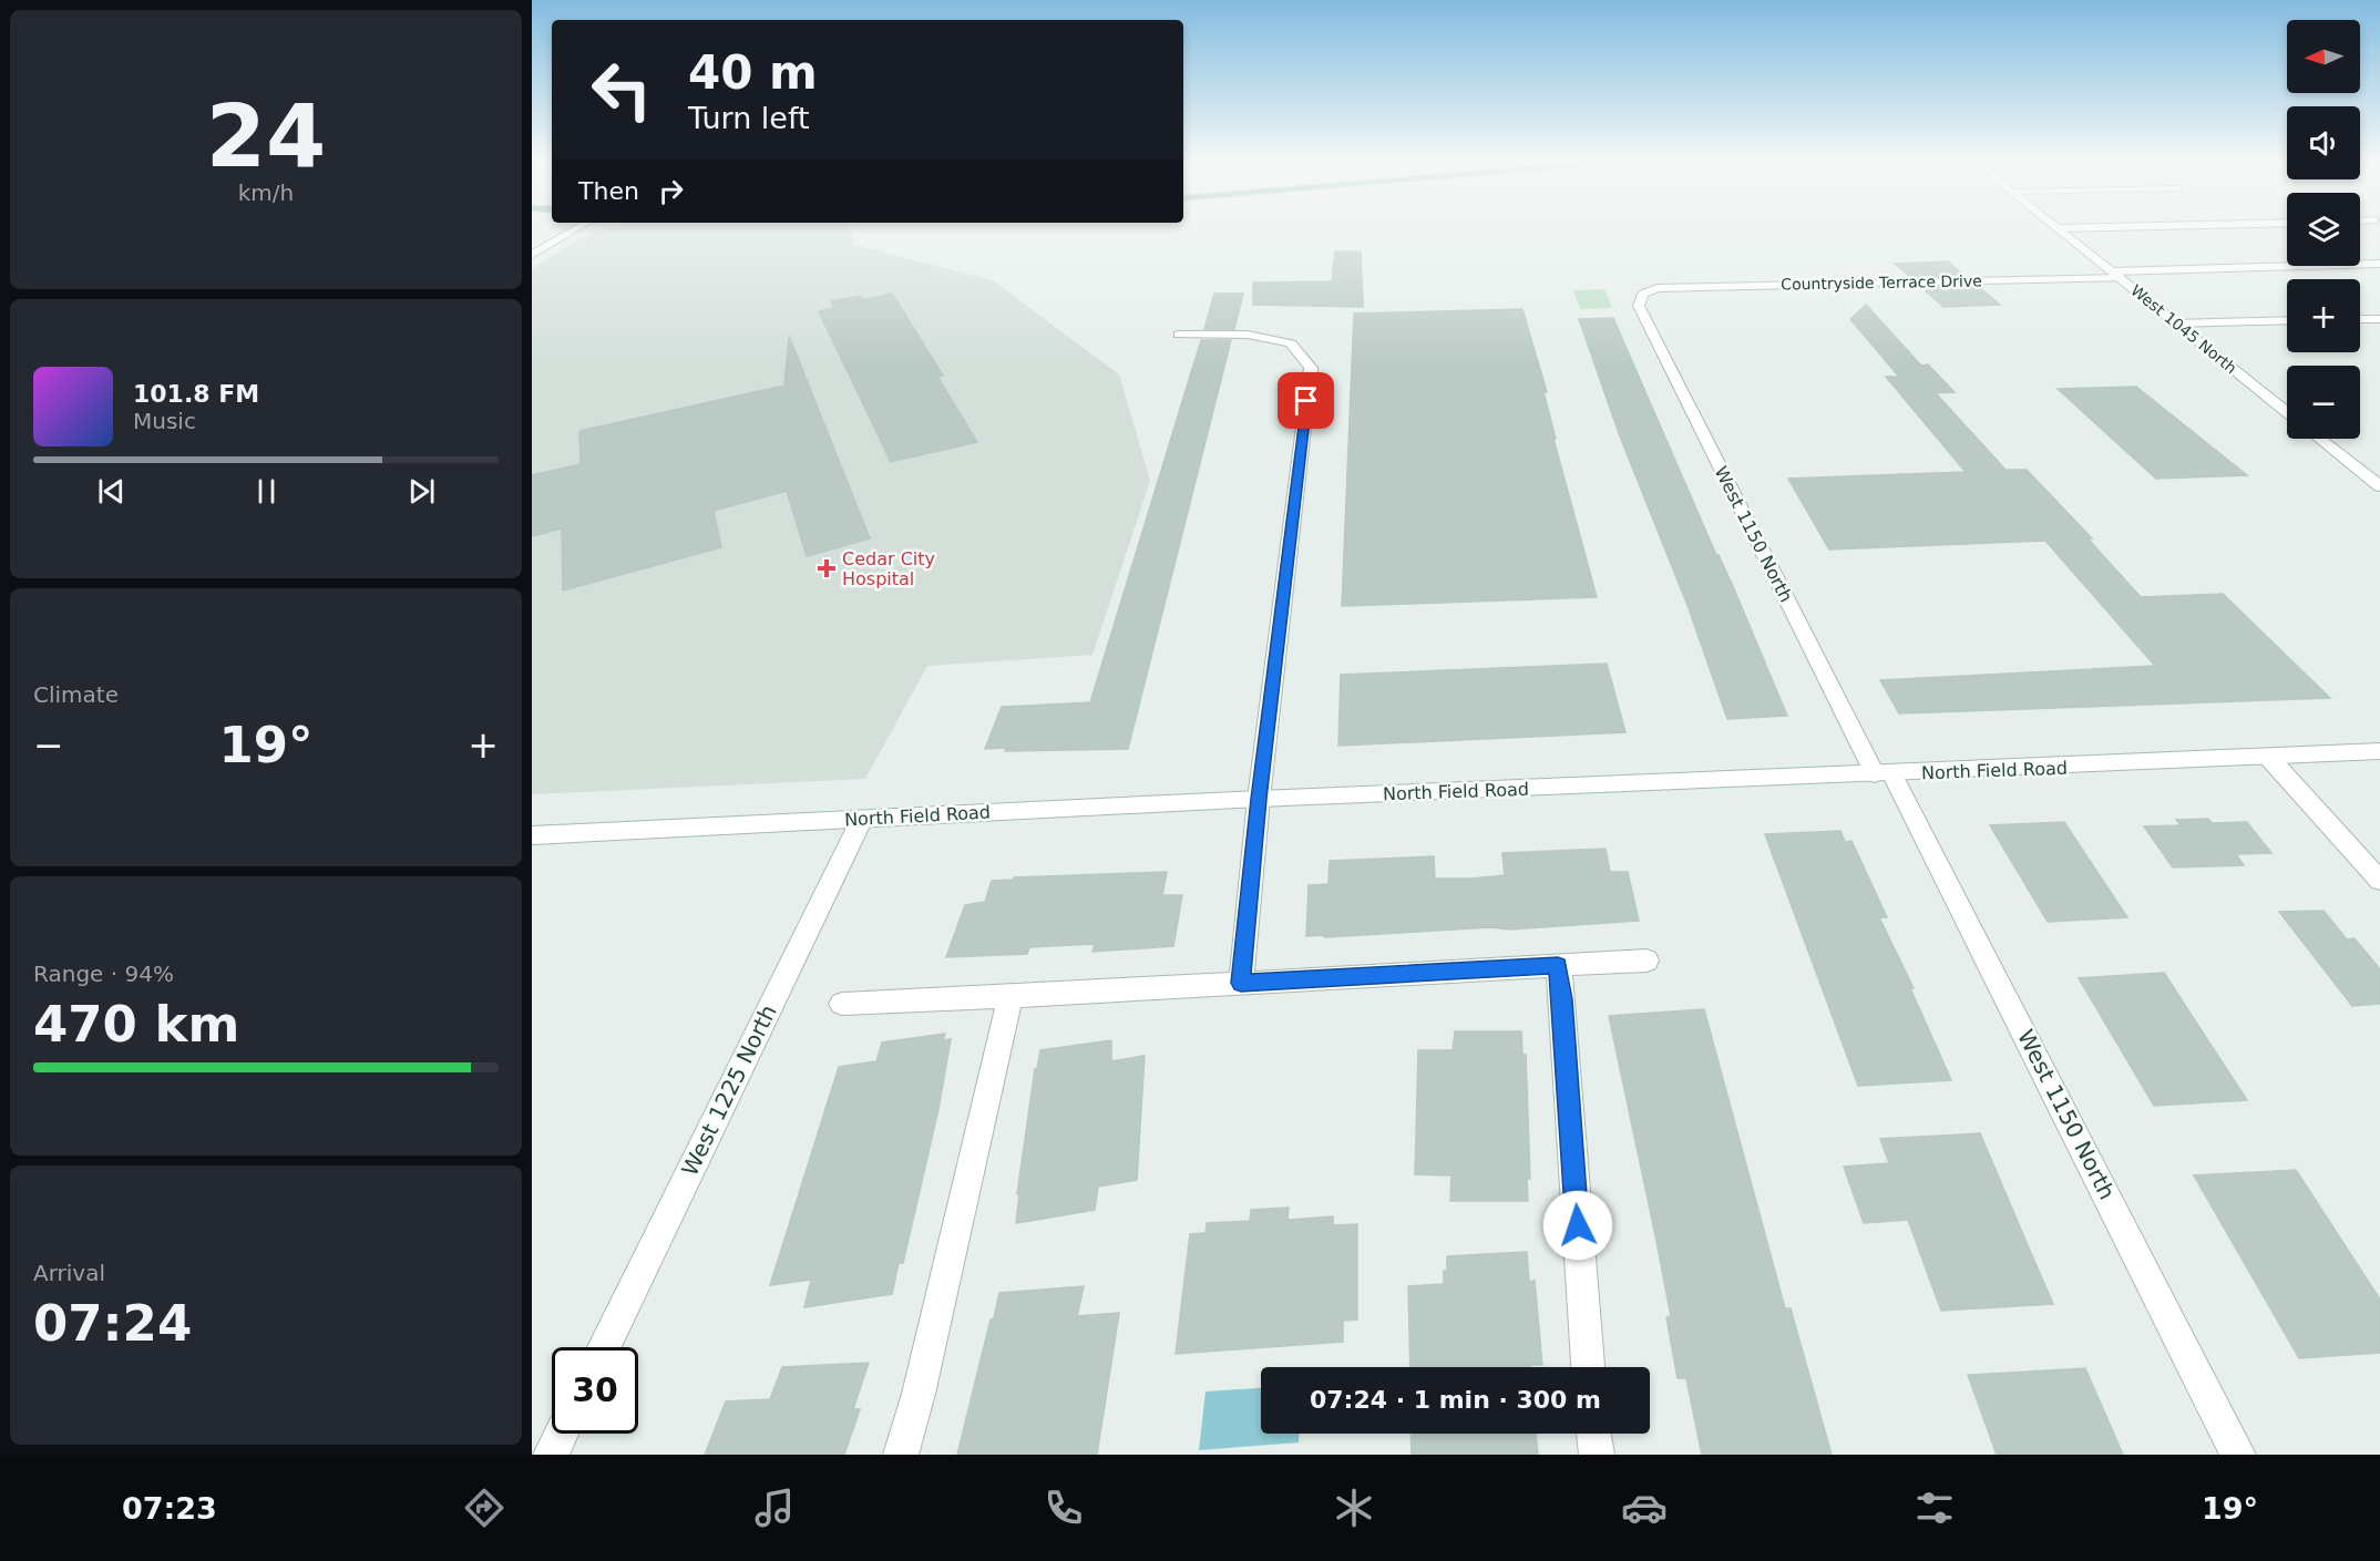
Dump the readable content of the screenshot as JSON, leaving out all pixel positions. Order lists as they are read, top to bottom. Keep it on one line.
{"streets":{"street":["Countryside Terrace Drive","West 1045 North","West 1150 North","North Field Road","West 1225 North"]},"crossings":[["Countryside Terrace Drive","West 1045 North"],["Countryside Terrace Drive","West 1150 North"],["West 1150 North","North Field Road"],["North Field Road","West 1225 North"]],"places":{"health":["Cedar City Hospital"]},"north":"left","page":{"tile":[["24","km/h"],"Climate",["Range · 94%","470 km"],["Arrival","07:24"]],"map_buttons":["+","−"],"turn":["40 m","Turn left"],"then":"Then","song":["101.8 FM","Music"],"heat":["−","19°","+"],"limit":"30","trip":"07:24 · 1 min · 300 m","tabs":["07:23","19°"]}}
